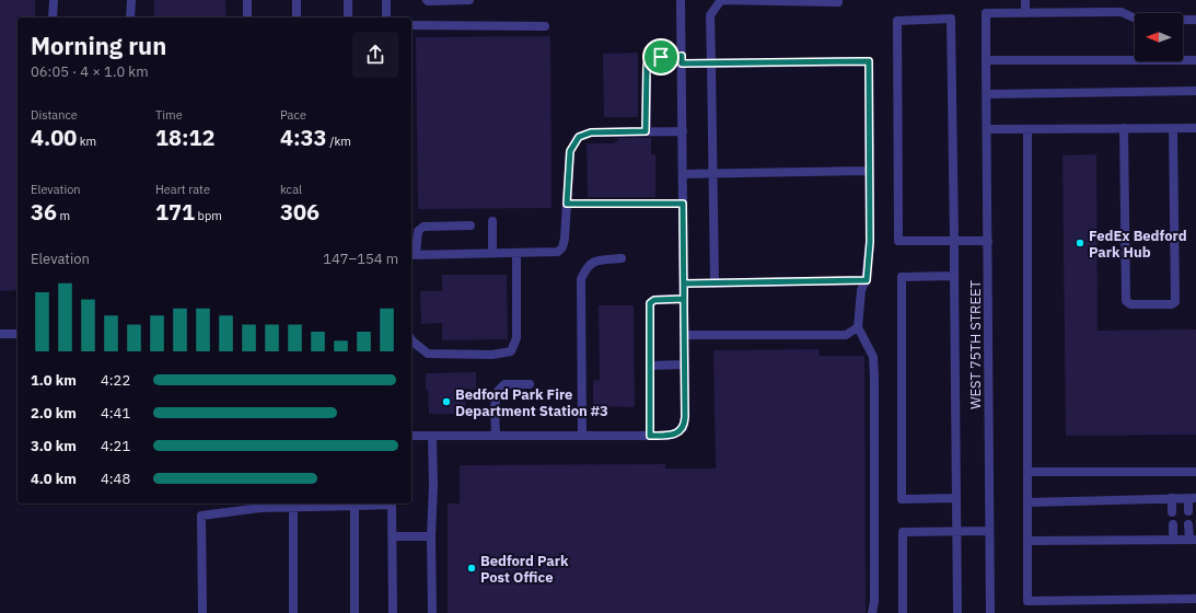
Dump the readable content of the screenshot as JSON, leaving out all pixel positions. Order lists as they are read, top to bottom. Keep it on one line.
{"streets":{"street":["WEST 75TH STREET"]},"places":["FedEx Bedford Park Hub","Bedford Park Fire Department Station #3","Bedford Park Post Office"],"north":"left","page":{"heading":["Morning run","06:05 · 4 × 1.0 km"],"stats":[["Distance","4.00 km"],["Time","18:12"],["Pace","4:33 /km"],["Elevation","36 m"],["Heart rate","171 bpm"],["kcal","306"]],"chart":["Elevation","147–154 m"],"list":[{"name":"1.0 km","note":"4:22"},{"name":"2.0 km","note":"4:41"},{"name":"3.0 km","note":"4:21"},{"name":"4.0 km","note":"4:48"}]}}
